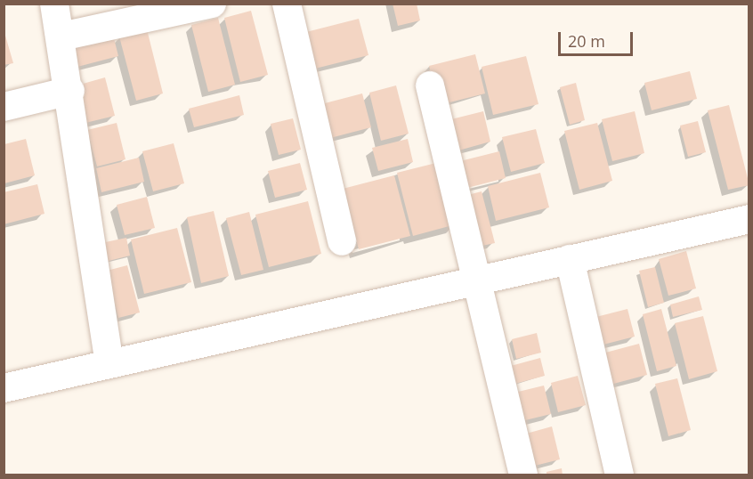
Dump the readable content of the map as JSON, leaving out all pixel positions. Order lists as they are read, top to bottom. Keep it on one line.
{"scale_bar":"20 m"}
